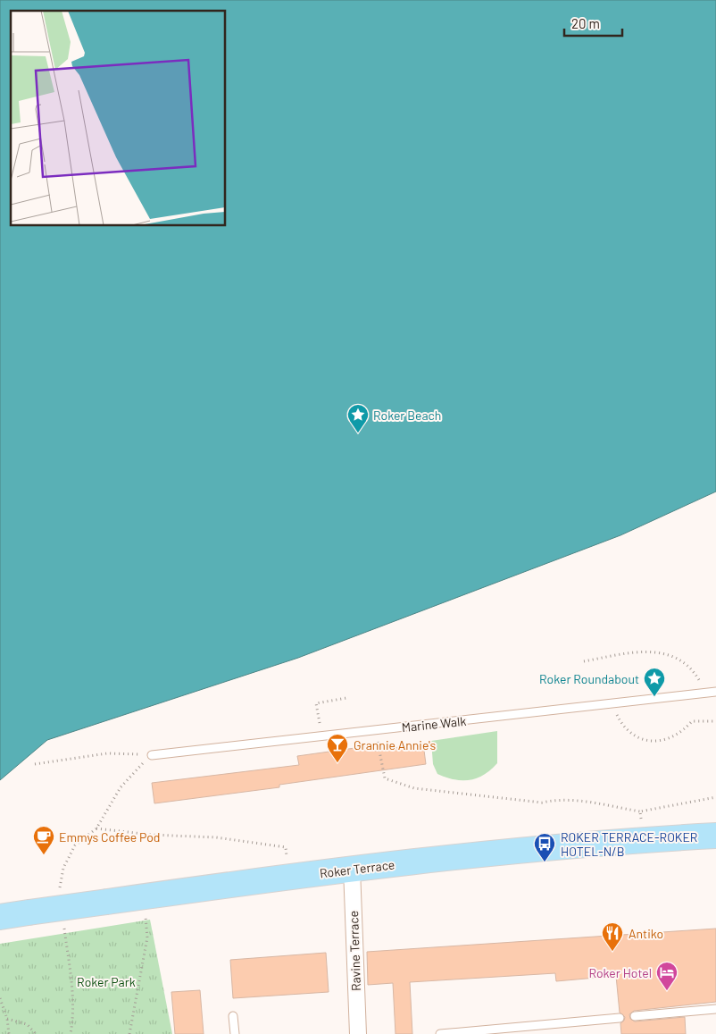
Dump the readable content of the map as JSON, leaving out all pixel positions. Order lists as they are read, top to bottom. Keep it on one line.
{"streets":{"main road":["Roker Terrace"],"street":["Ravine Terrace"],"lane":["Marine Walk"]},"crossings":[["Roker Terrace","Ravine Terrace"]],"parks":["Roker Park"],"places":{"place":["Roker Beach","Roker Roundabout"],"bar":["Grannie Annie's"],"cafe":["Emmys Coffee Pod"],"bus stop":["ROKER TERRACE-ROKER HOTEL-N/B"],"restaurant":["Antiko"],"hotel":["Roker Hotel"]},"scale_bar":"20 m"}
